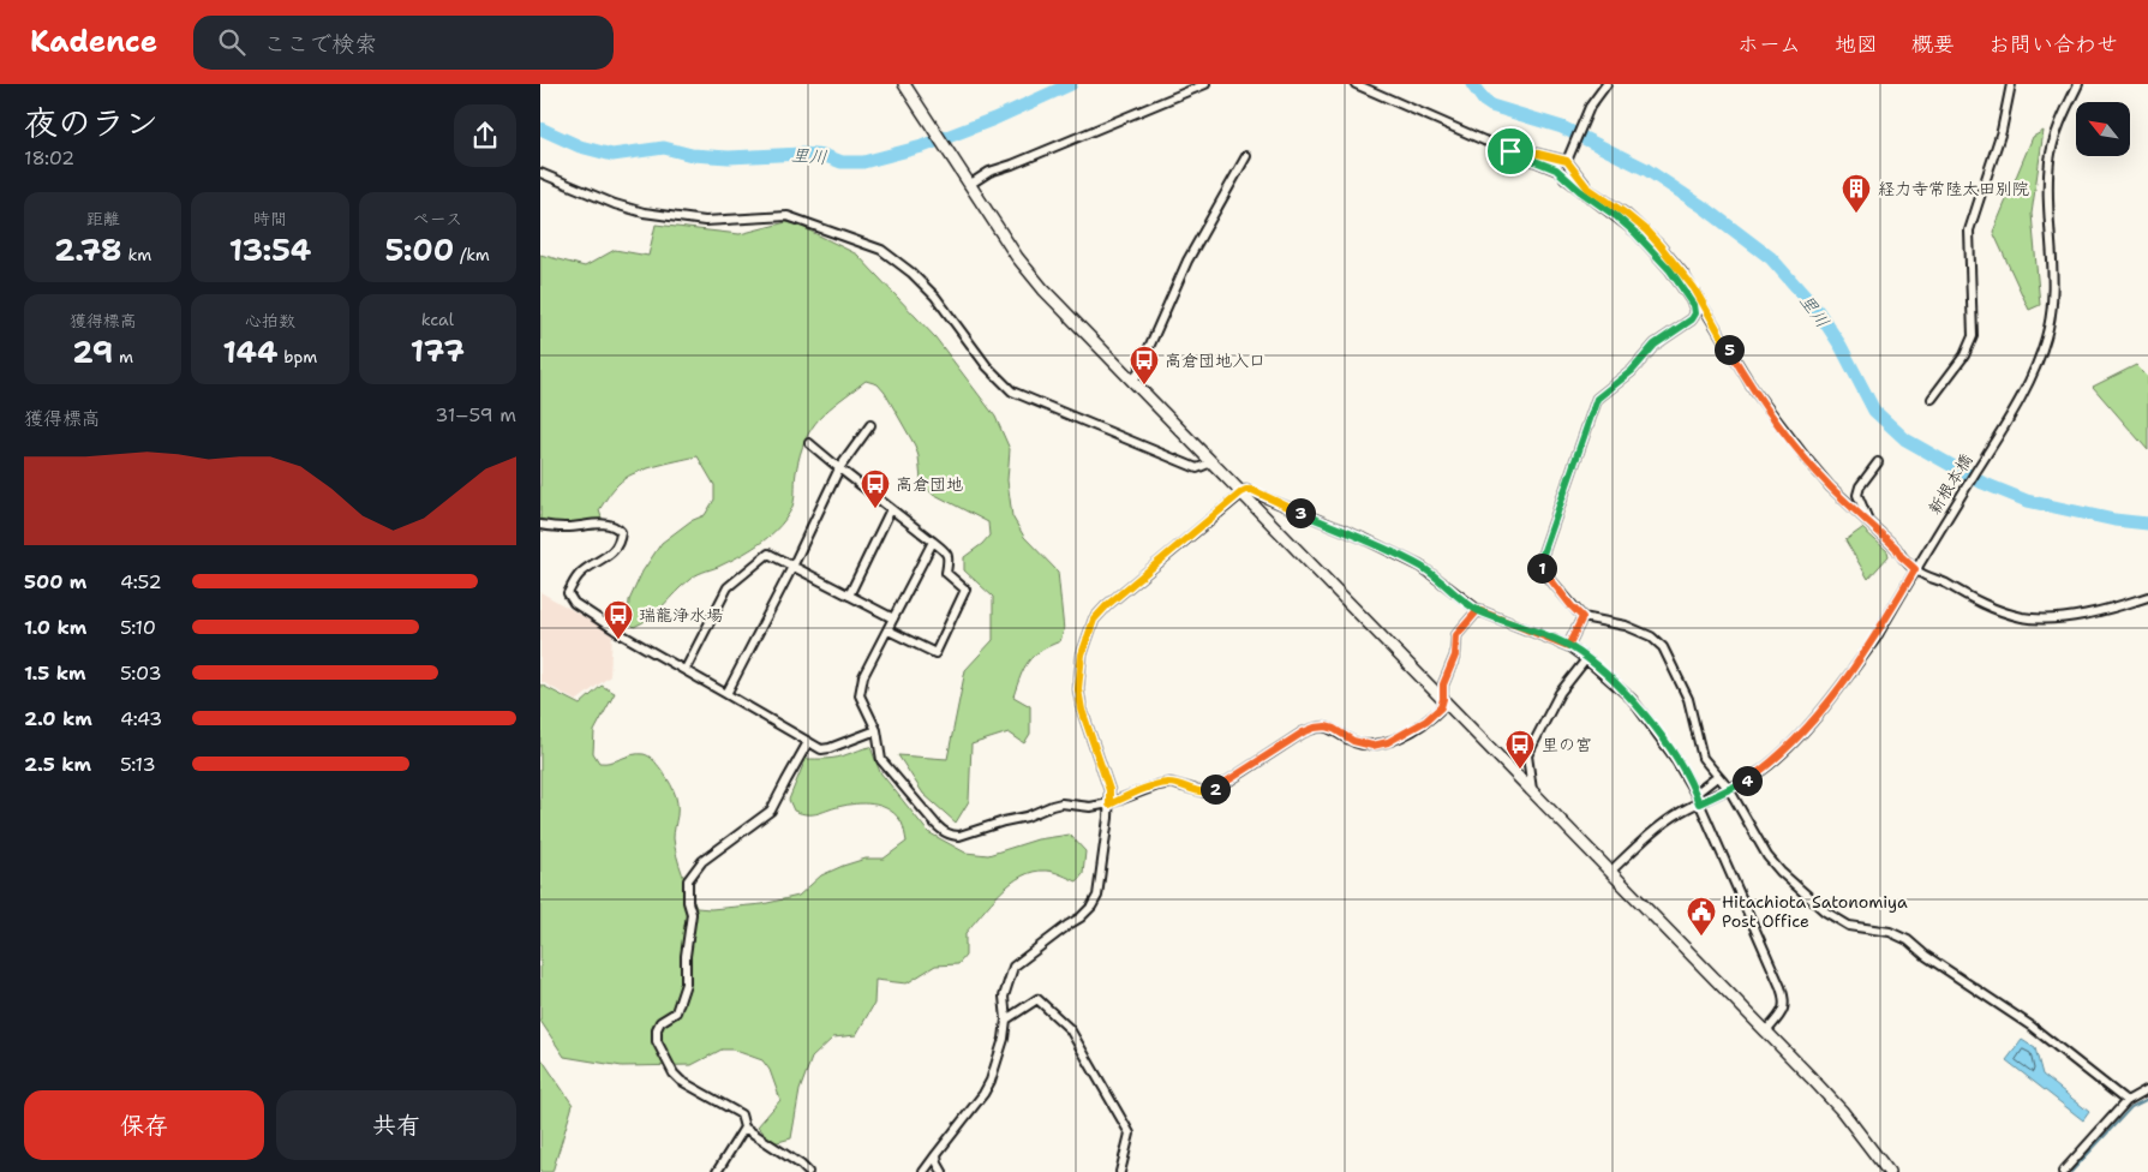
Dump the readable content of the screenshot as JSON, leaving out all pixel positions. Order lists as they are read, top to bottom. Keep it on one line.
{"streets":{"street":["新根本橋"]},"water":["里川"],"places":{"building":["経力寺常陸太田別院"],"bus stop":["高倉団地入口","高倉団地","瑞龍浄水場","里の宮"],"public building":["Hitachiota Satonomiya Post Office"]},"north":"top left","page":{"header":"Kadence","search":"ここで検索","nav":["ホーム","地図","概要","お問い合わせ"],"heading":["夜のラン","18:02"],"stats":[["距離","2.78 km"],["時間","13:54"],["ペース","5:00 /km"],["獲得標高","29 m"],["心拍数","144 bpm"],["kcal","177"]],"pins":["5","3","1","4","2"],"chart":["獲得標高","31–59 m"],"list":[{"name":"500 m","note":"4:52"},{"name":"1.0 km","note":"5:10"},{"name":"1.5 km","note":"5:03"},{"name":"2.0 km","note":"4:43"},{"name":"2.5 km","note":"5:13"}],"buttons":["保存","共有"]}}
